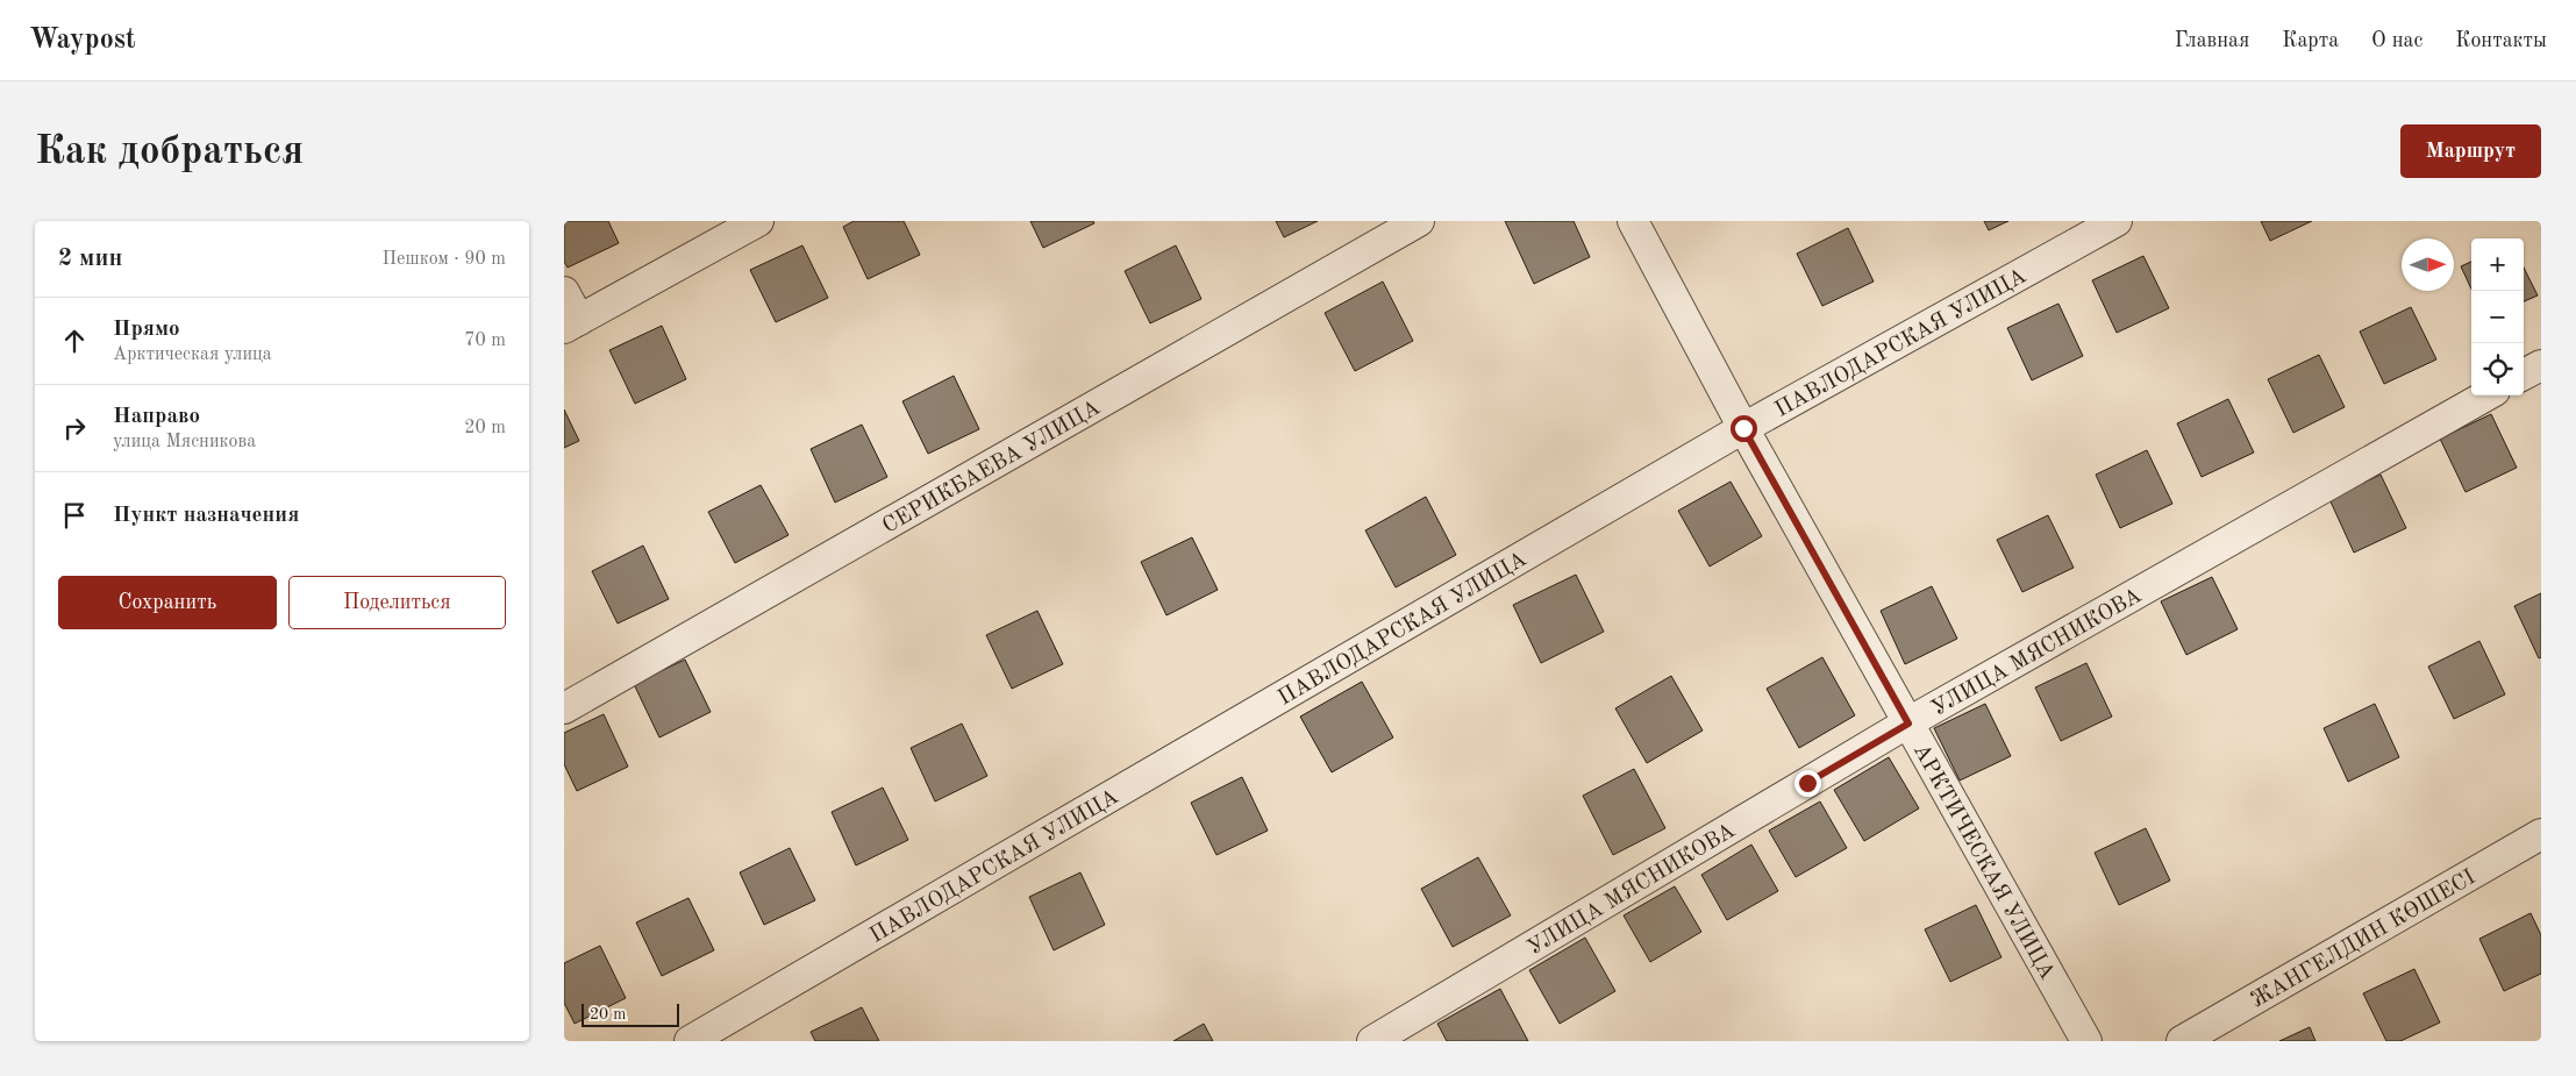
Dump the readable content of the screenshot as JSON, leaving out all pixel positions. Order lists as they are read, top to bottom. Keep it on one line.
{"streets":{"street":["ПАВЛОДАРСКАЯ УЛИЦА","СЕРИКБАЕВА УЛИЦА","УЛИЦА МЯСНИКОВА","АРКТИЧЕСКАЯ УЛИЦА","ЖАНГЕЛДИН КӨШЕСІ"]},"crossings":[["ПАВЛОДАРСКАЯ УЛИЦА","АРКТИЧЕСКАЯ УЛИЦА"],["УЛИЦА МЯСНИКОВА","АРКТИЧЕСКАЯ УЛИЦА"]],"scale_bar":"20 m","north":"right","page":{"header":"Waypost","nav":["Главная","Карта","О нас","Контакты"],"buttons":["Маршрут",["Сохранить","Поделиться"]],"title":"Как добраться","heading":["2 мин","Пешком · 90 m"],"map_buttons":["+","−"],"list":[["Прямо","Арктическая улица","70 m"],["Направо","улица Мясникова","20 m"],"Пункт назначения"],"scale":"20 m"}}
